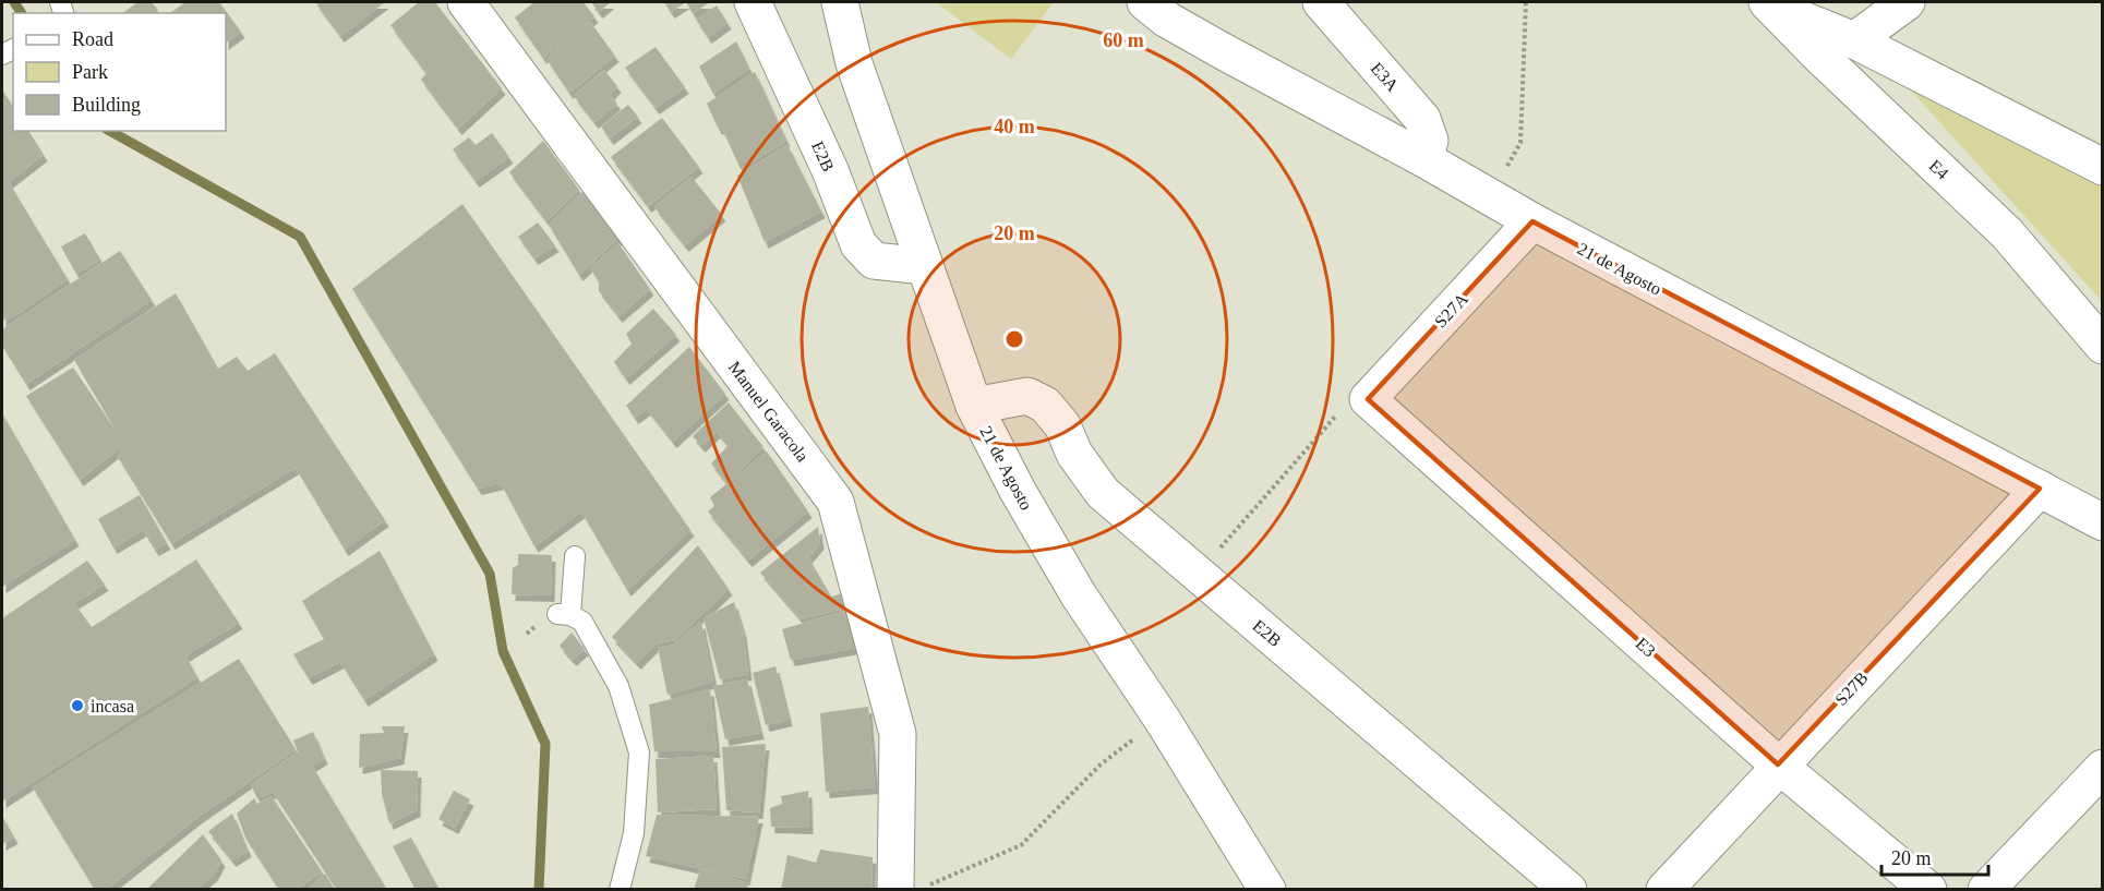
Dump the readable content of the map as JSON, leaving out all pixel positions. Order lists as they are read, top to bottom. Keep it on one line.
{"streets":{"street":["E3A","E2B","E4","21 de Agosto","S27A","Manuel Garacola","E3","S27B"]},"crossings":[["E3A","21 de Agosto"],["E2B","21 de Agosto"],["21 de Agosto","S27A"],["21 de Agosto","S27B"],["S27A","E3"],["E3","S27B"]],"places":["incasa"],"legend":["Road","Park","Building"],"scale_bar":"20 m","rings":["60 m","40 m","20 m"]}
